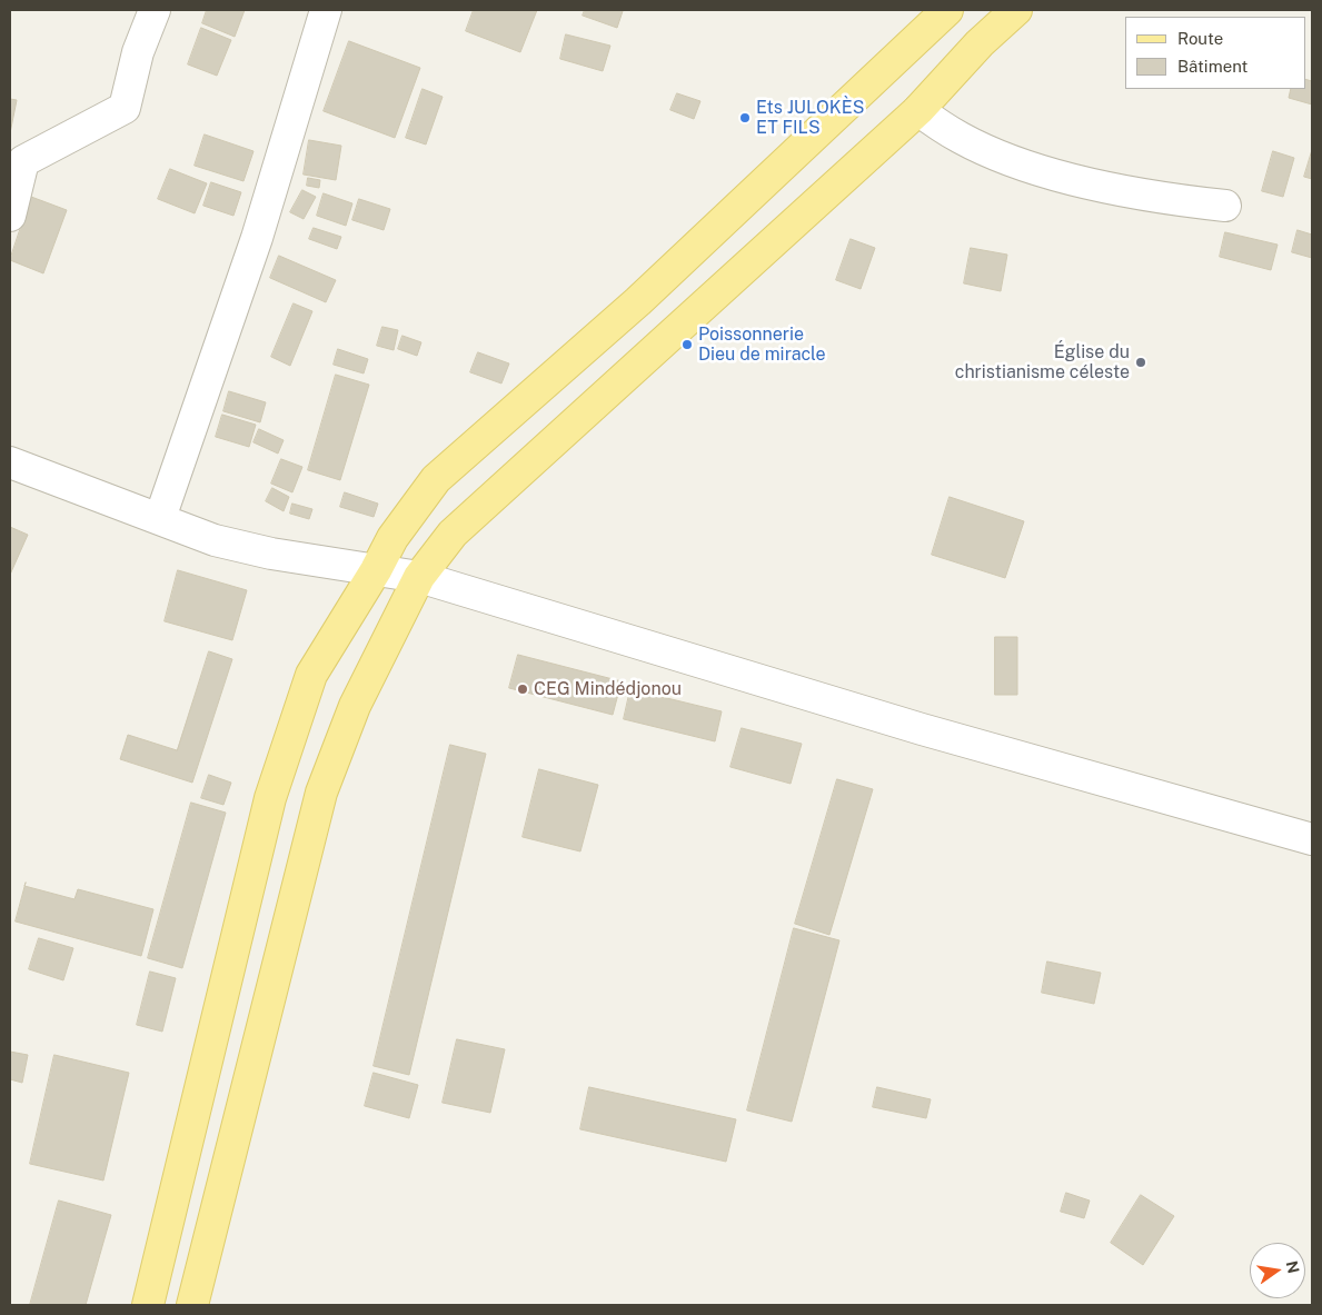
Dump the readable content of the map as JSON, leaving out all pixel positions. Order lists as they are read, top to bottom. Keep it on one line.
{"places":["Ets JULOKÈS ET FILS","Poissonnerie Dieu de miracle","Église du christianisme céleste","CEG Mindédjonou"],"legend":["Route","Bâtiment"],"north":"right"}
